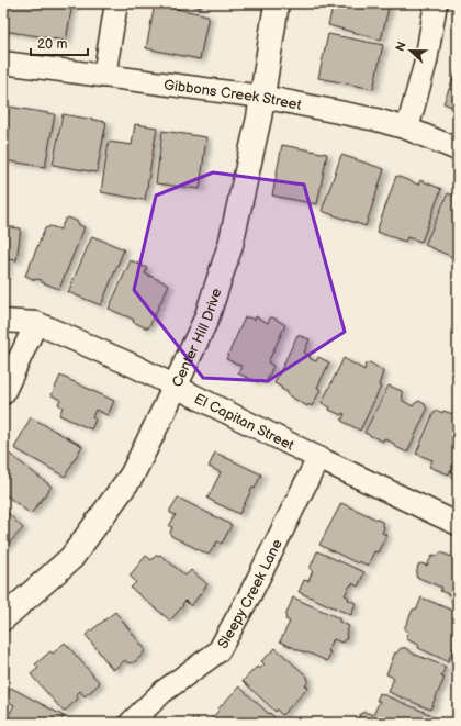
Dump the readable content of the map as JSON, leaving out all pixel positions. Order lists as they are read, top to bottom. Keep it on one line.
{"streets":{"street":["Gibbons Creek Street","Center Hill Drive","El Capitan Street","Sleepy Creek Lane"]},"crossings":[["Gibbons Creek Street","Center Hill Drive"],["Center Hill Drive","El Capitan Street"],["El Capitan Street","Sleepy Creek Lane"]],"scale_bar":"20 m","north":"left"}
